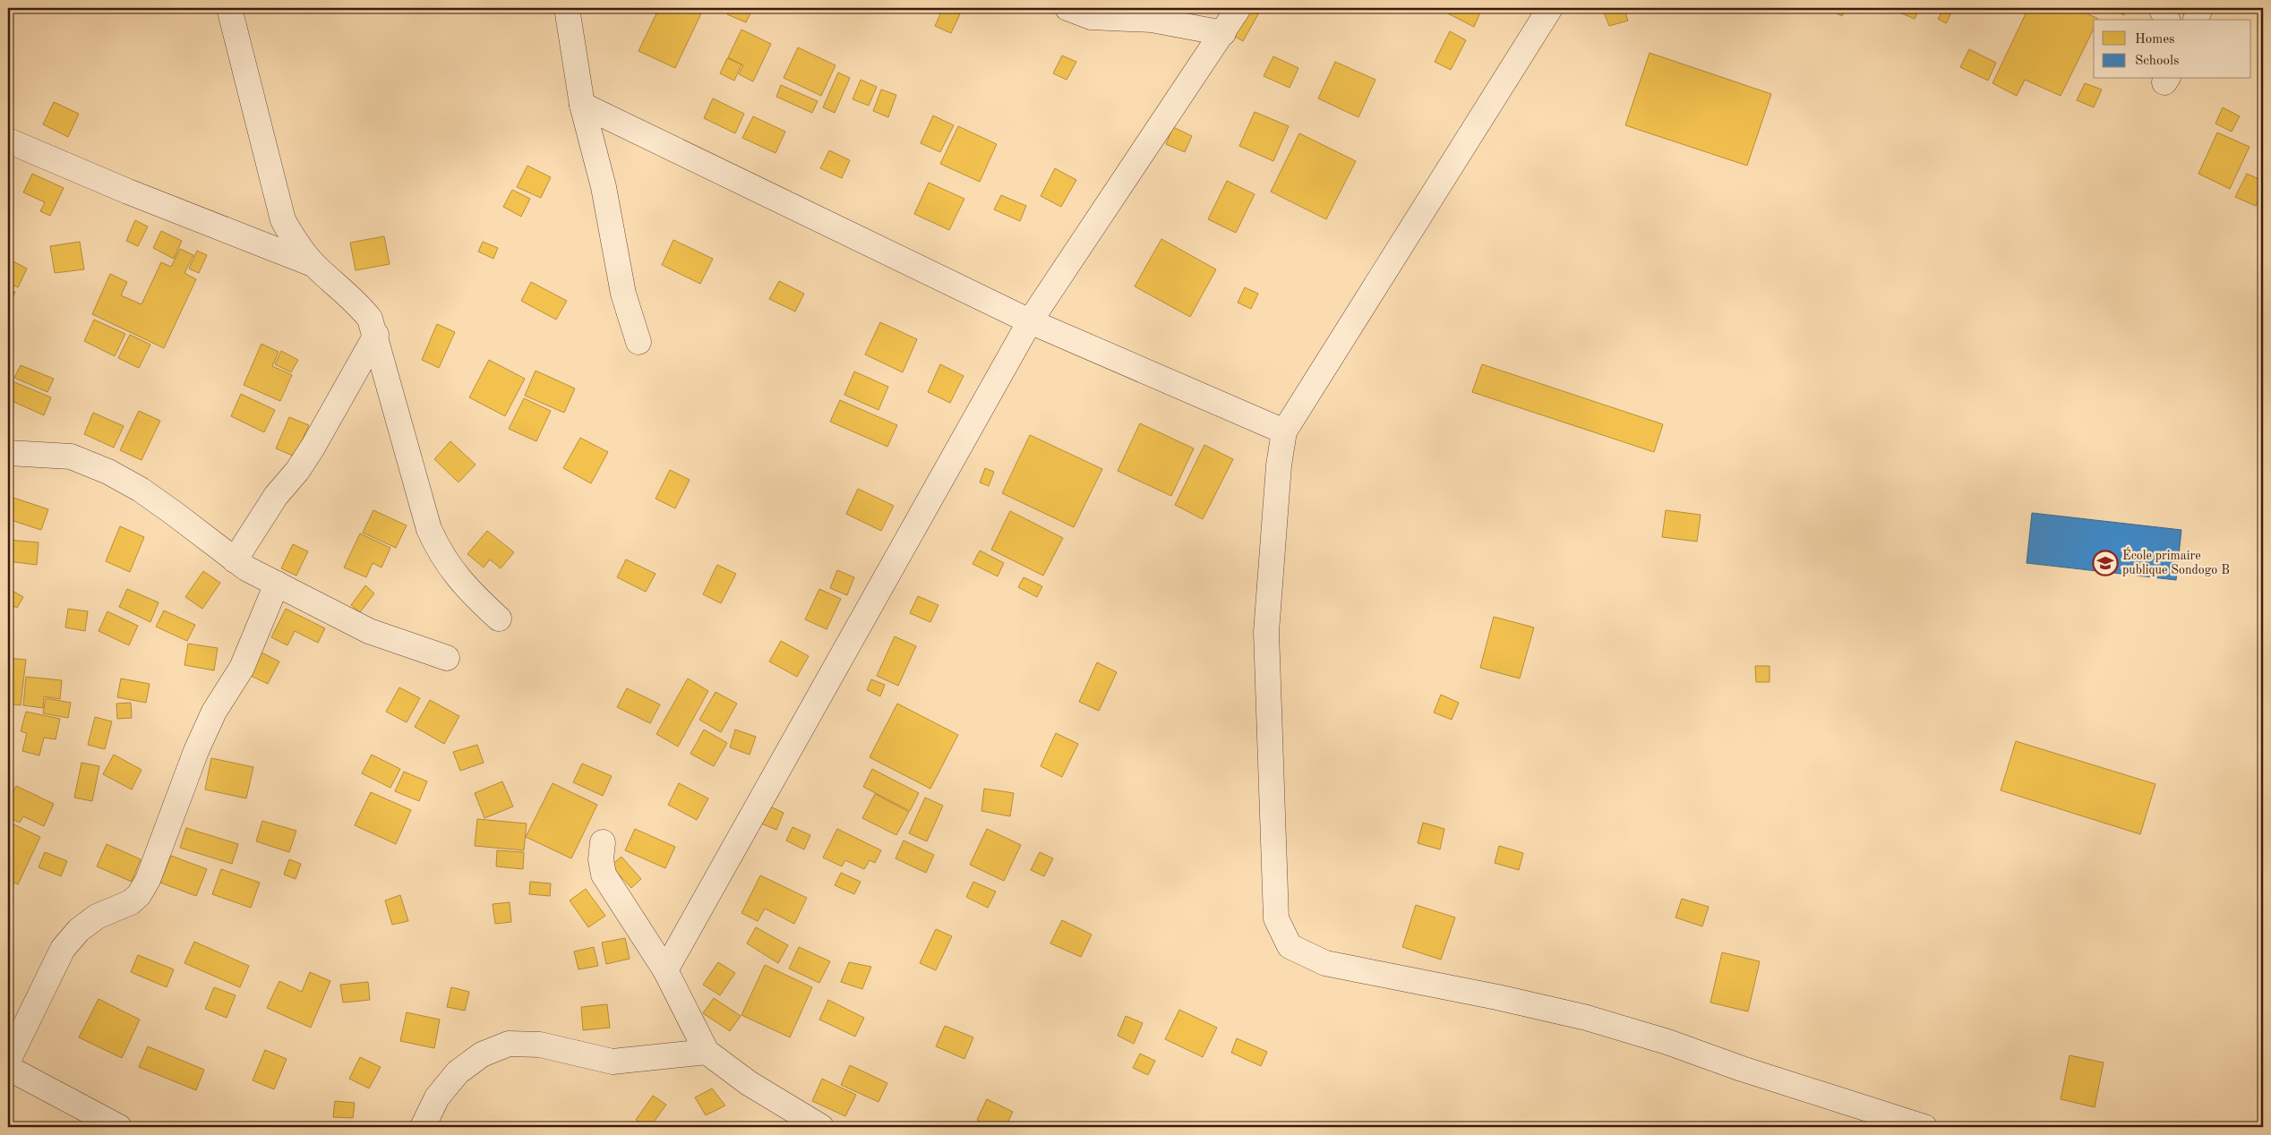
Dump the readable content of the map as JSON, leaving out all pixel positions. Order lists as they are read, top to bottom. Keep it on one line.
{"places":{"school or university":["École primaire publique Sondogo B"]},"legend":["Homes","Schools"]}
